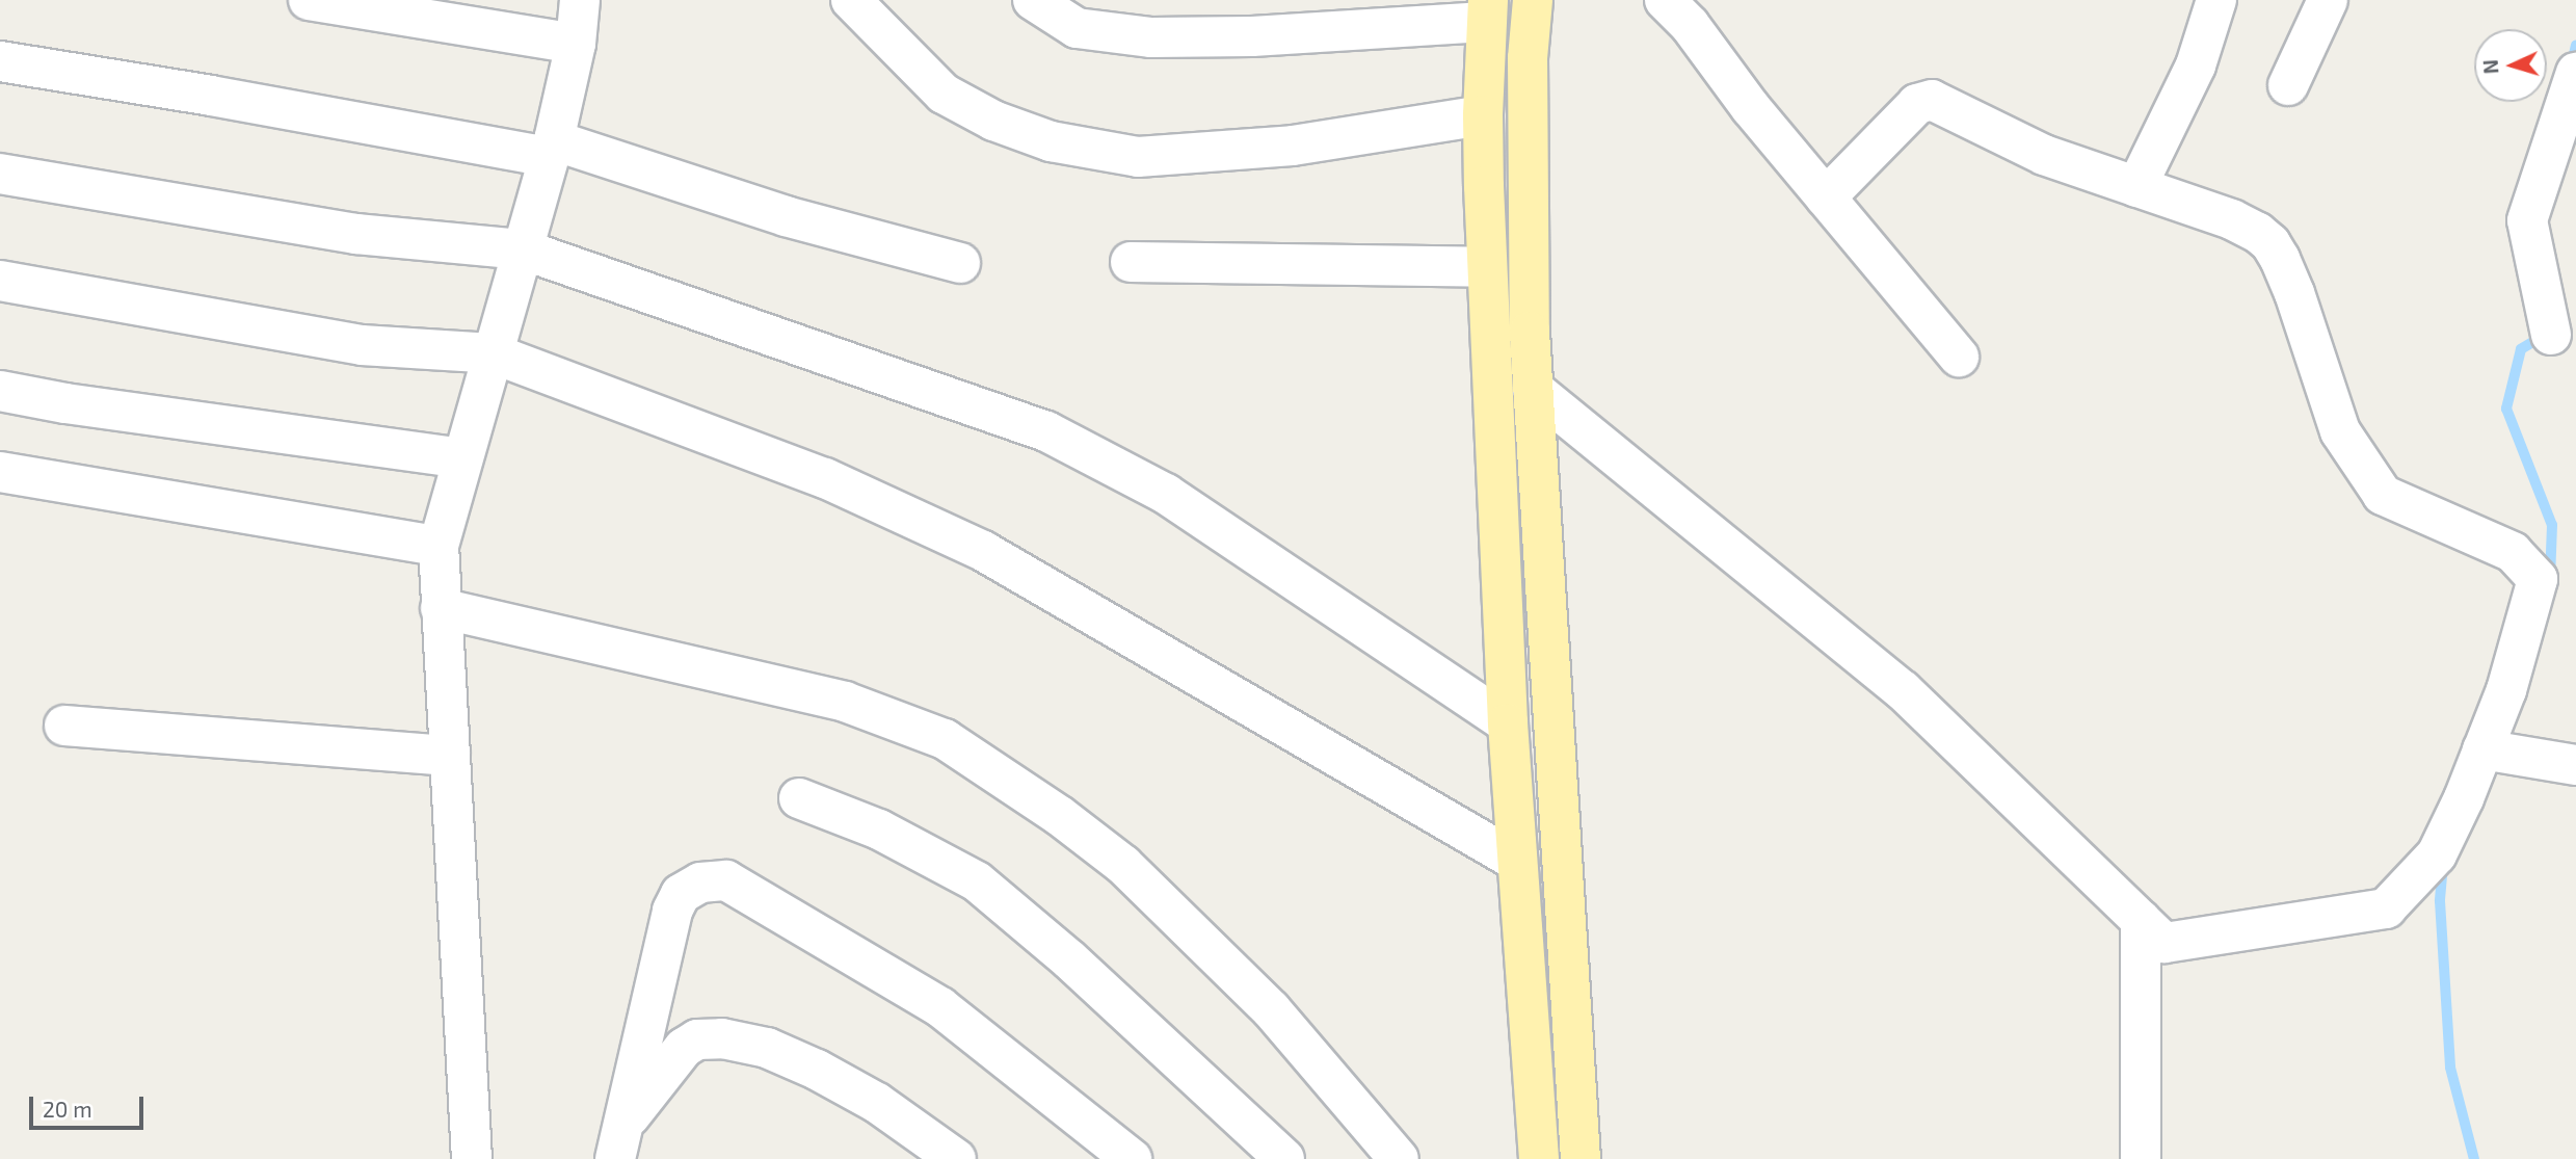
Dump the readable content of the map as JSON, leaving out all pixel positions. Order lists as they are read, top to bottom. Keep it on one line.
{"scale_bar":"20 m","north":"left"}
